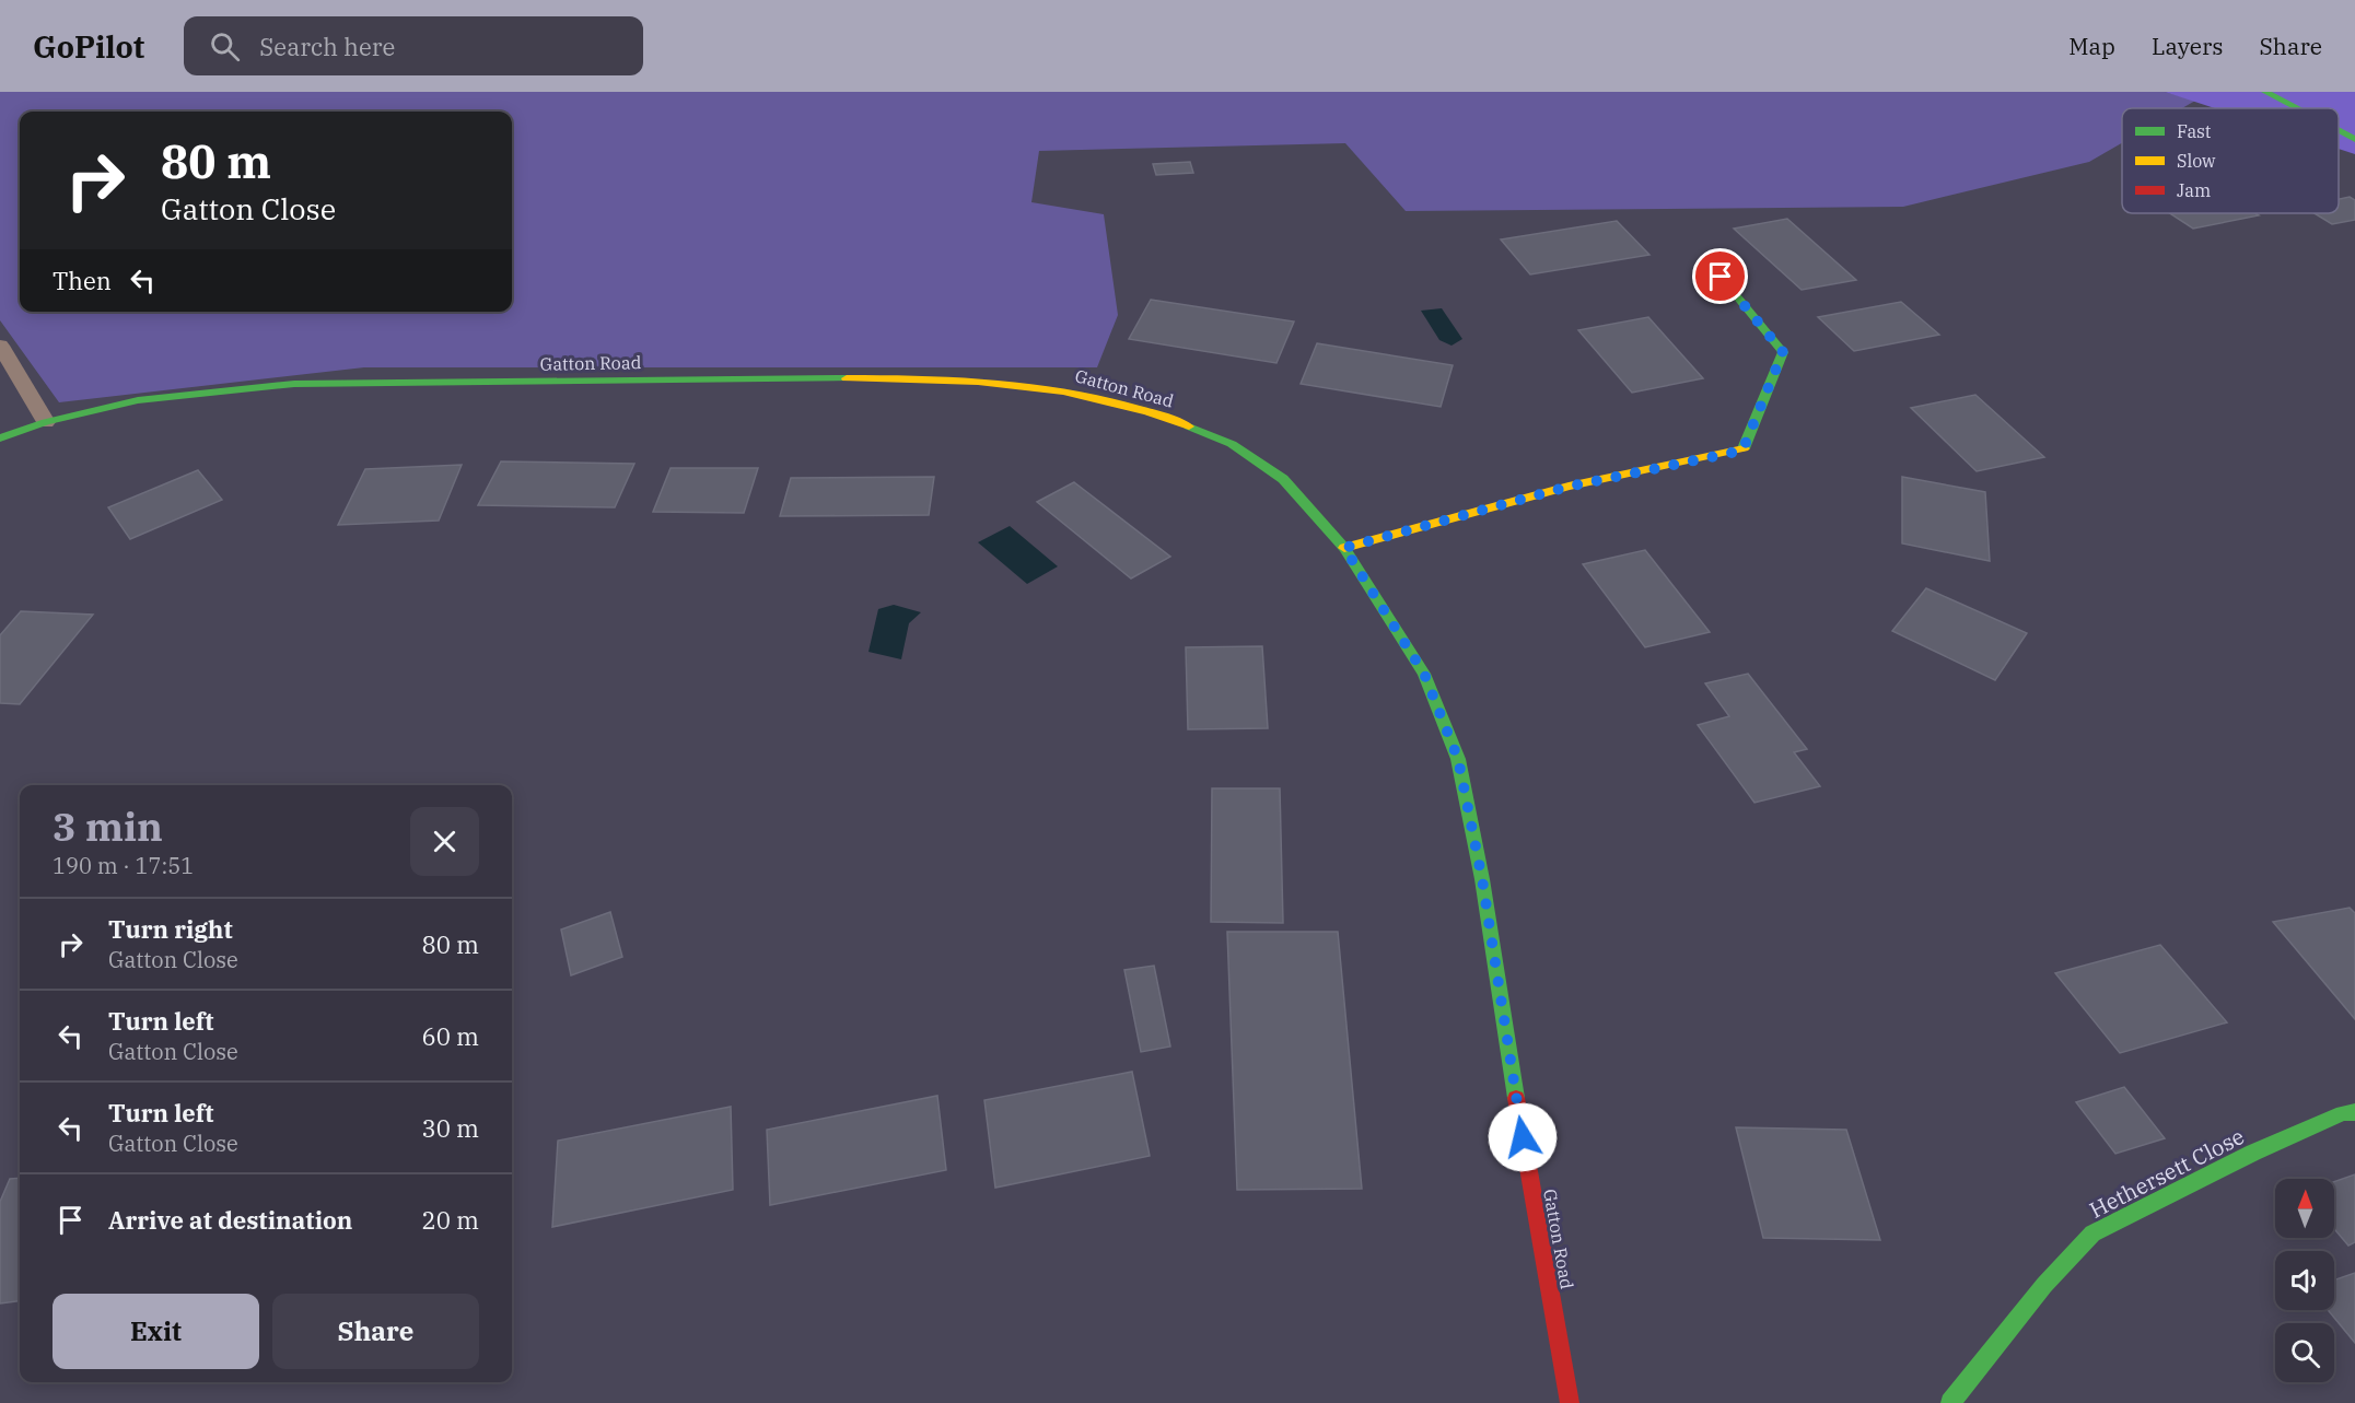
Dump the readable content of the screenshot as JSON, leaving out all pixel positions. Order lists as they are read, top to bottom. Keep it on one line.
{"streets":{"street":["Gatton Road","Hethersett Close"]},"legend":["Fast","Slow","Jam"],"north":"top","page":{"header":"GoPilot","search":"Search here","nav":["Map","Layers","Share"],"turn":["80 m","Gatton Close"],"then":"Then","heading":["3 min","190 m · 17:51"],"list":[{"name":"Turn right","note":"Gatton Close","value":"80 m"},{"name":"Turn left","note":"Gatton Close","value":"60 m"},{"name":"Turn left","note":"Gatton Close","value":"30 m"},{"name":"Arrive at destination","value":"20 m"}],"buttons":["Exit","Share"]}}
